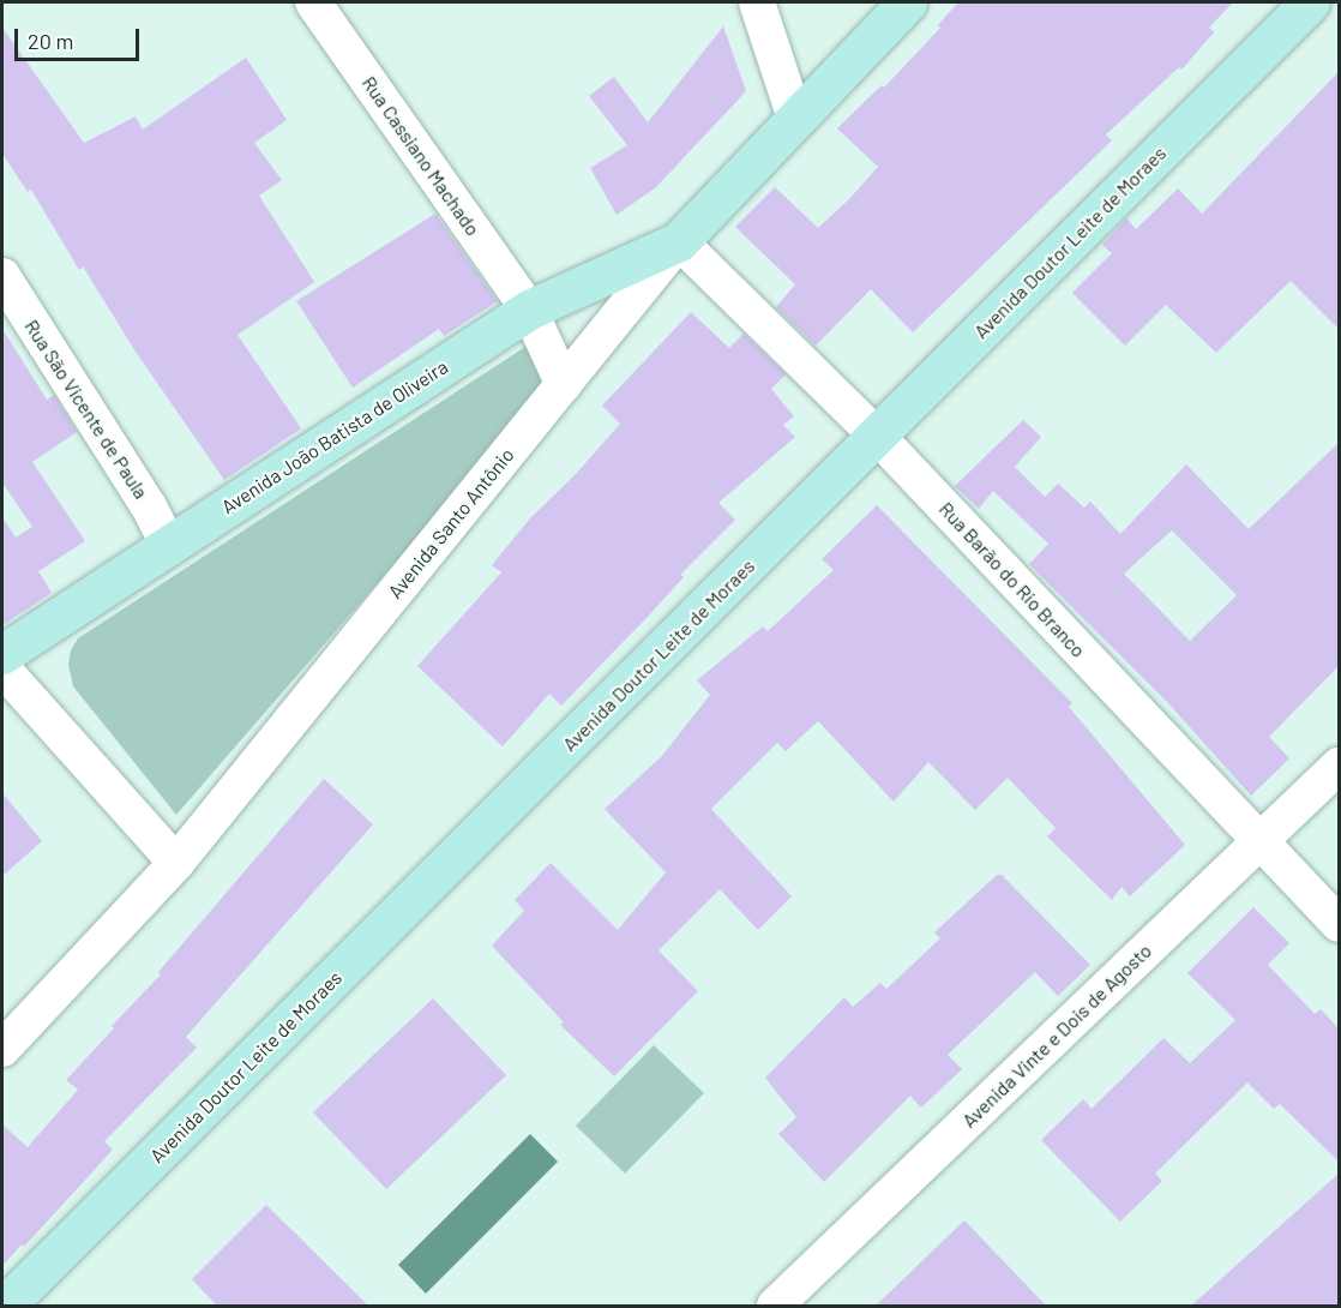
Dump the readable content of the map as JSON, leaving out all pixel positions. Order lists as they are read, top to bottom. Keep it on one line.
{"streets":{"street":["Rua Cassiano Machado","Avenida Doutor Leite de Moraes","Rua São Vicente de Paula","Avenida João Batista de Oliveira","Avenida Santo Antônio","Rua Barão do Rio Branco","Avenida Vinte e Dois de Agosto"]},"crossings":[["Rua Cassiano Machado","Avenida João Batista de Oliveira"],["Rua Cassiano Machado","Avenida Santo Antônio"],["Avenida Doutor Leite de Moraes","Rua Barão do Rio Branco"],["Rua São Vicente de Paula","Avenida João Batista de Oliveira"],["Avenida João Batista de Oliveira","Avenida Santo Antônio"],["Avenida João Batista de Oliveira","Rua Barão do Rio Branco"],["Avenida Santo Antônio","Rua Barão do Rio Branco"],["Rua Barão do Rio Branco","Avenida Vinte e Dois de Agosto"]],"scale_bar":"20 m"}
